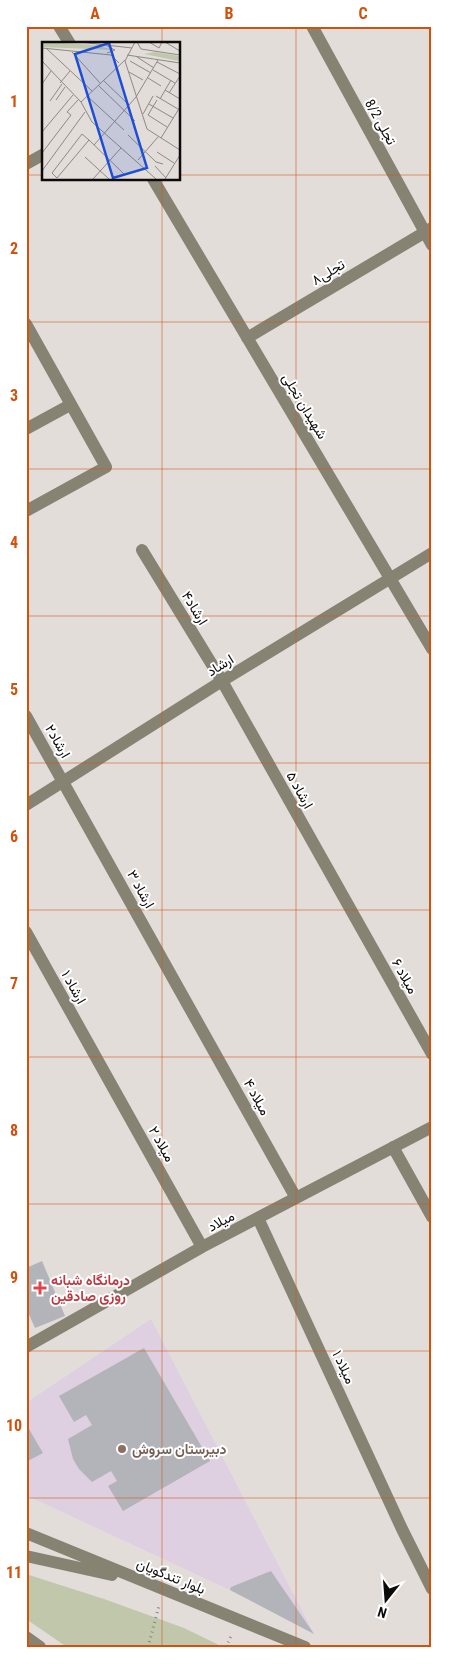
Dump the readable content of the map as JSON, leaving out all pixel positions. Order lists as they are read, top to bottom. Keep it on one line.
{"streets":{"street":["8/2 تجلی","تجلی۸","شهیدان تجلی","۴ارشاد","ارشاد","۲ارشاد","۵ ارشاد","۳ ارشاد","۶ میلاد","۱ ارشاد","۴ میلاد","۲ میلاد","میلاد","۱ میلاد","بلوار تندگویان"]},"crossings":[["8/2 تجلی","تجلی۸"],["تجلی۸","شهیدان تجلی"],["شهیدان تجلی","ارشاد"],["۴ارشاد","ارشاد"],["۴ارشاد","۵ ارشاد"],["ارشاد","۲ارشاد"],["ارشاد","۵ ارشاد"],["ارشاد","۳ ارشاد"],["۲ارشاد","۳ ارشاد"],["۵ ارشاد","۶ میلاد"],["۳ ارشاد","۴ میلاد"],["۱ ارشاد","۲ میلاد"],["۴ میلاد","میلاد"],["۲ میلاد","میلاد"],["میلاد","۱ میلاد"]],"places":{"health":["درمانگاه شبانه روزی صادقین"],"other":["دبیرستان سروش"]},"north":"bottom","grid":{"columns":["A","B","C"],"rows":["1","2","3","4","5","6","7","8","9","10","11"]}}
